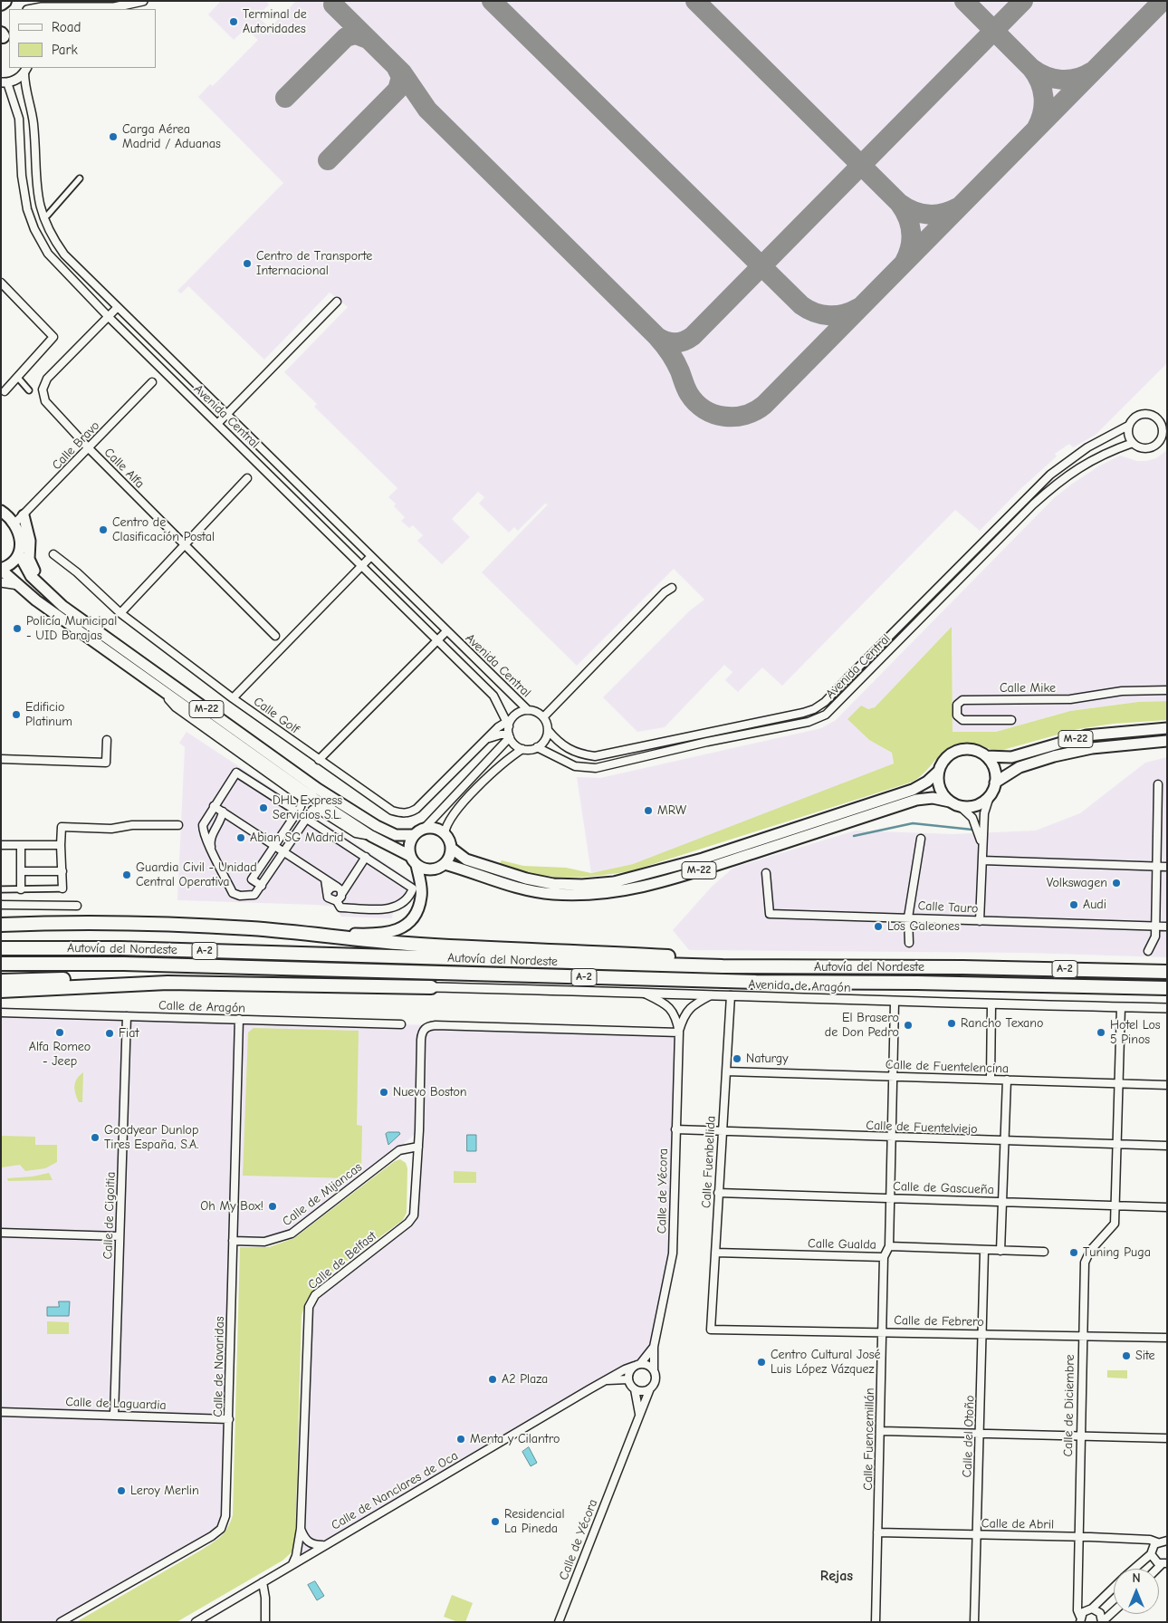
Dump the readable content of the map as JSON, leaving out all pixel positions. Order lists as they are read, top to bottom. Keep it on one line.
{"streets":{"highway":["Autovía del Nordeste","A-2"],"main road":["M-22"],"street":["Avenida Central","Calle Bravo","Calle Alfa","Calle Mike","Calle Golf","Calle Tauro","Avenida de Aragón","Calle de Aragón","Calle de Fuentelencina","Calle de Fuentelviejo","Calle Fuenbellida","Calle de Gascueña","Calle de Yécora","Calle de Mijancas","Calle de Cigoitia","Calle Gualda","Calle de Belfast","Calle de Febrero","Calle de Navaridas","Calle de Laguardia","Calle de Diciembre","Calle del Otoño","Calle Fuencemillán","Calle de Nanclares de Oca","Calle de Abril"]},"crossings":[["Avenida Central","Calle Alfa"],["Avenida Central","Calle Golf"],["Calle Bravo","Calle Alfa"],["Avenida de Aragón","Calle Fuenbellida"],["Avenida de Aragón","Calle de Yécora"],["Avenida de Aragón","Calle de Diciembre"],["Calle de Aragón","Calle de Cigoitia"],["Calle de Aragón","Calle de Navaridas"],["Calle de Fuentelencina","Calle Fuenbellida"],["Calle de Fuentelencina","Calle de Diciembre"],["Calle de Fuentelviejo","Calle Fuenbellida"],["Calle de Fuentelviejo","Calle de Yécora"],["Calle de Fuentelviejo","Calle de Diciembre"],["Calle Fuenbellida","Calle de Gascueña"],["Calle Fuenbellida","Calle Gualda"],["Calle Fuenbellida","Calle de Febrero"],["Calle de Gascueña","Calle de Diciembre"],["Calle de Yécora","Calle de Belfast"],["Calle de Yécora","Calle de Nanclares de Oca"],["Calle de Mijancas","Calle de Belfast"],["Calle de Mijancas","Calle de Navaridas"],["Calle de Cigoitia","Calle de Laguardia"],["Calle Gualda","Calle del Otoño"],["Calle Gualda","Calle Fuencemillán"],["Calle de Belfast","Calle de Nanclares de Oca"],["Calle de Febrero","Calle de Diciembre"],["Calle de Febrero","Calle del Otoño"],["Calle de Febrero","Calle Fuencemillán"],["Calle de Navaridas","Calle de Laguardia"],["Calle de Diciembre","Calle de Abril"],["Calle del Otoño","Calle de Abril"],["Calle Fuencemillán","Calle de Abril"]],"districts":["Rejas"],"places":["Terminal de Autoridades","Carga Aérea Madrid / Aduanas","Centro de Transporte Internacional","Centro de Clasificación Postal","Policía Municipal - UID Barajas","Edificio Platinum","DHL Express Servicios S.L.","MRW","Abian SG Madrid","Guardia Civil - Unidad Central Operativa","Volkswagen","Audi","Los Galeones","Rancho Texano","El Brasero de Don Pedro","Alfa Romeo - Jeep","Hotel Los 5 Pinos","Fiat","Naturgy","Nuevo Boston","Goodyear Dunlop Tires España, S.A.","Oh My Box!","Tuning Puga","Site","Centro Cultural José Luis López Vázquez","A2 Plaza","Menta y Cilantro","Leroy Merlin","Residencial La Pineda"],"legend":["Road","Park"],"north":"top"}
